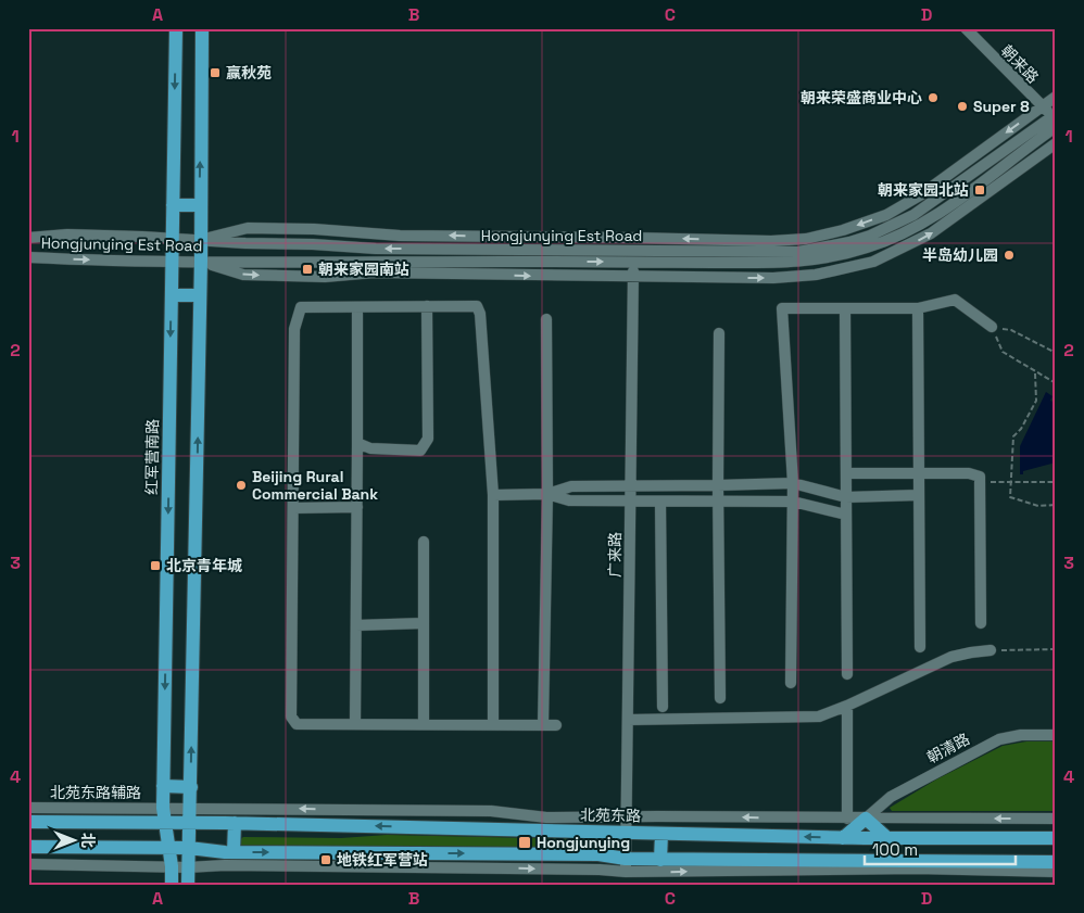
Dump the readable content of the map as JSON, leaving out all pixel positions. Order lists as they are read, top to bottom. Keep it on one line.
{"streets":{"main road":["红军营南路","北苑东路"],"street":["朝来路","Hongjunying Est Road","广来路","朝清路","北苑东路辅路"]},"crossings":[["朝来路","Hongjunying Est Road"],["Hongjunying Est Road","红军营南路"],["Hongjunying Est Road","广来路"],["红军营南路","北苑东路辅路"],["红军营南路","北苑东路"],["广来路","北苑东路辅路"],["广来路","北苑东路"],["朝清路","北苑东路辅路"]],"places":{"transit":["赢秋苑","朝来家园北站","朝来家园南站","北京青年城","Hongjunying","地铁红军营站"],"other":["朝来荣盛商业中心","Super 8","半岛幼儿园","Beijing Rural Commercial Bank"]},"scale_bar":"100 m","north":"right","grid":{"columns":["A","B","C","D"],"rows":["1","2","3","4"]}}
